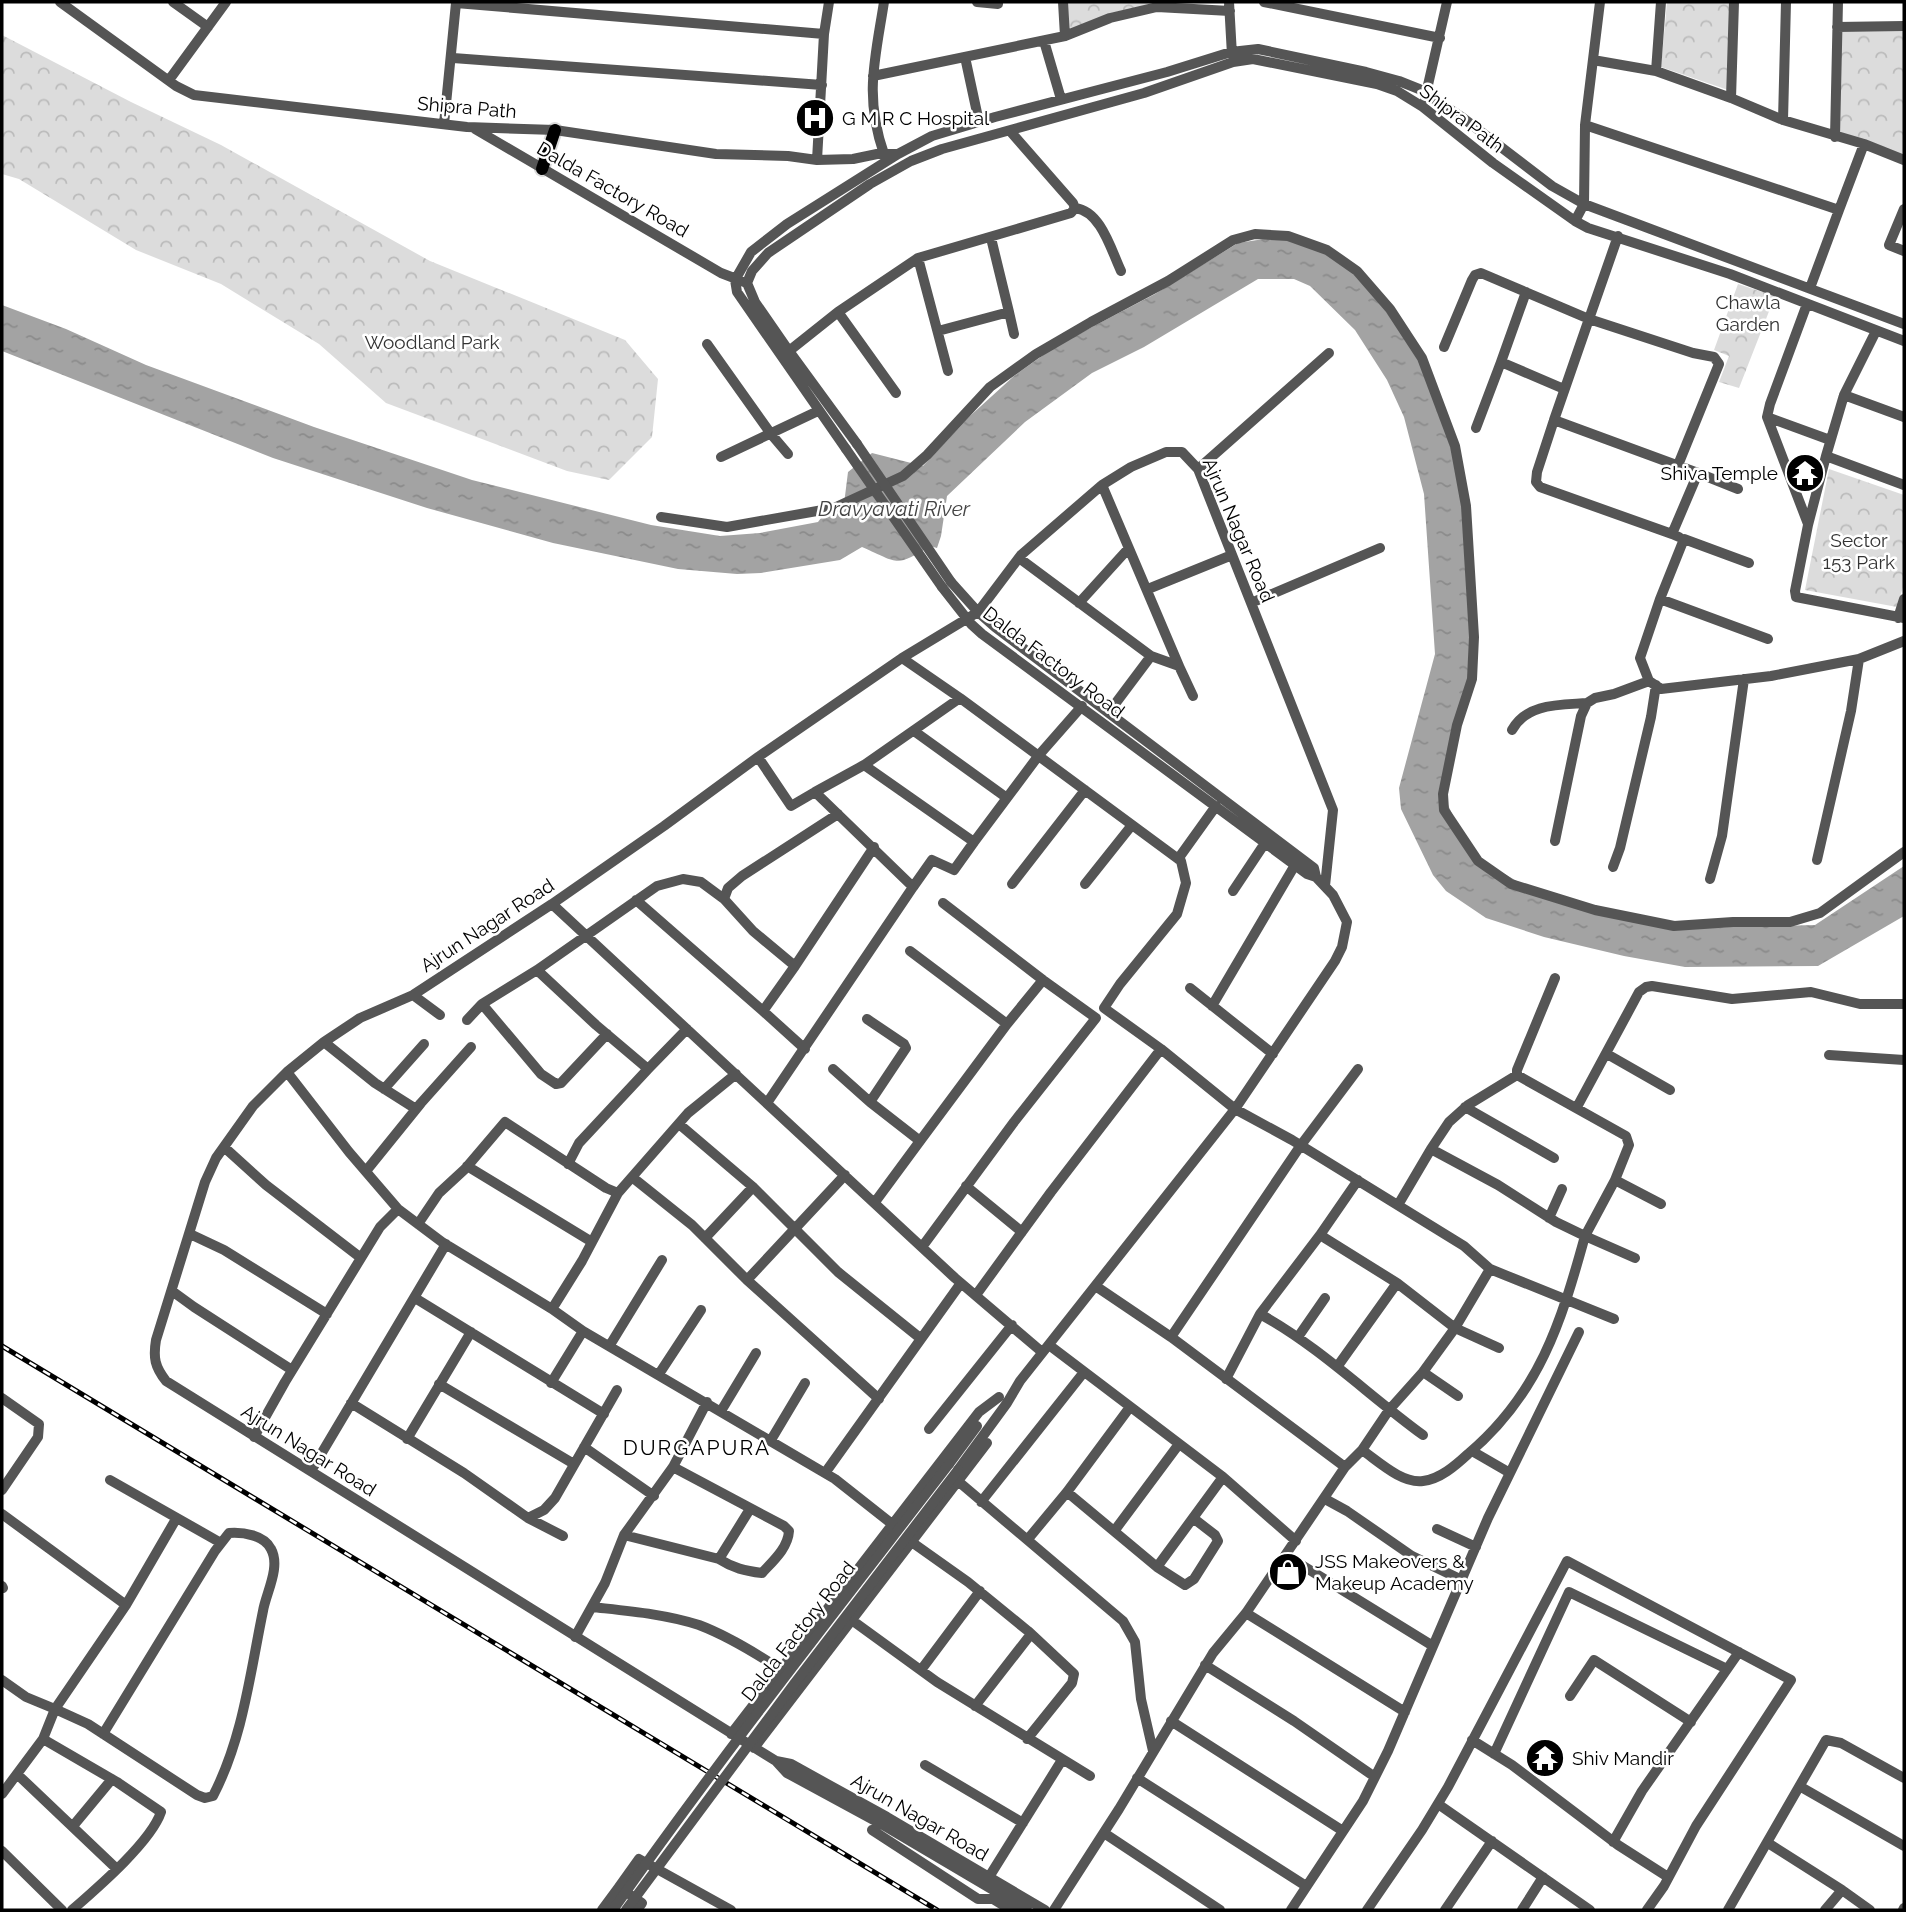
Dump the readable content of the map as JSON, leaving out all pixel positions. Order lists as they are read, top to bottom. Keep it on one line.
{"streets":{"street":["Shipra Path","Dalda Factory Road","Ajrun Nagar Road"]},"crossings":[["Shipra Path","Dalda Factory Road"],["Dalda Factory Road","Ajrun Nagar Road"]],"districts":["DURGAPURA"],"water":["Dravyavati River"],"parks":["Chawla Garden","Woodland Park","Sector 153 Park"],"places":{"hospital":["G M R C Hospital"],"temple":["Shiva Temple","Shiv Mandir"],"shop":["JSS Makeovers & Makeup Academy"]}}
